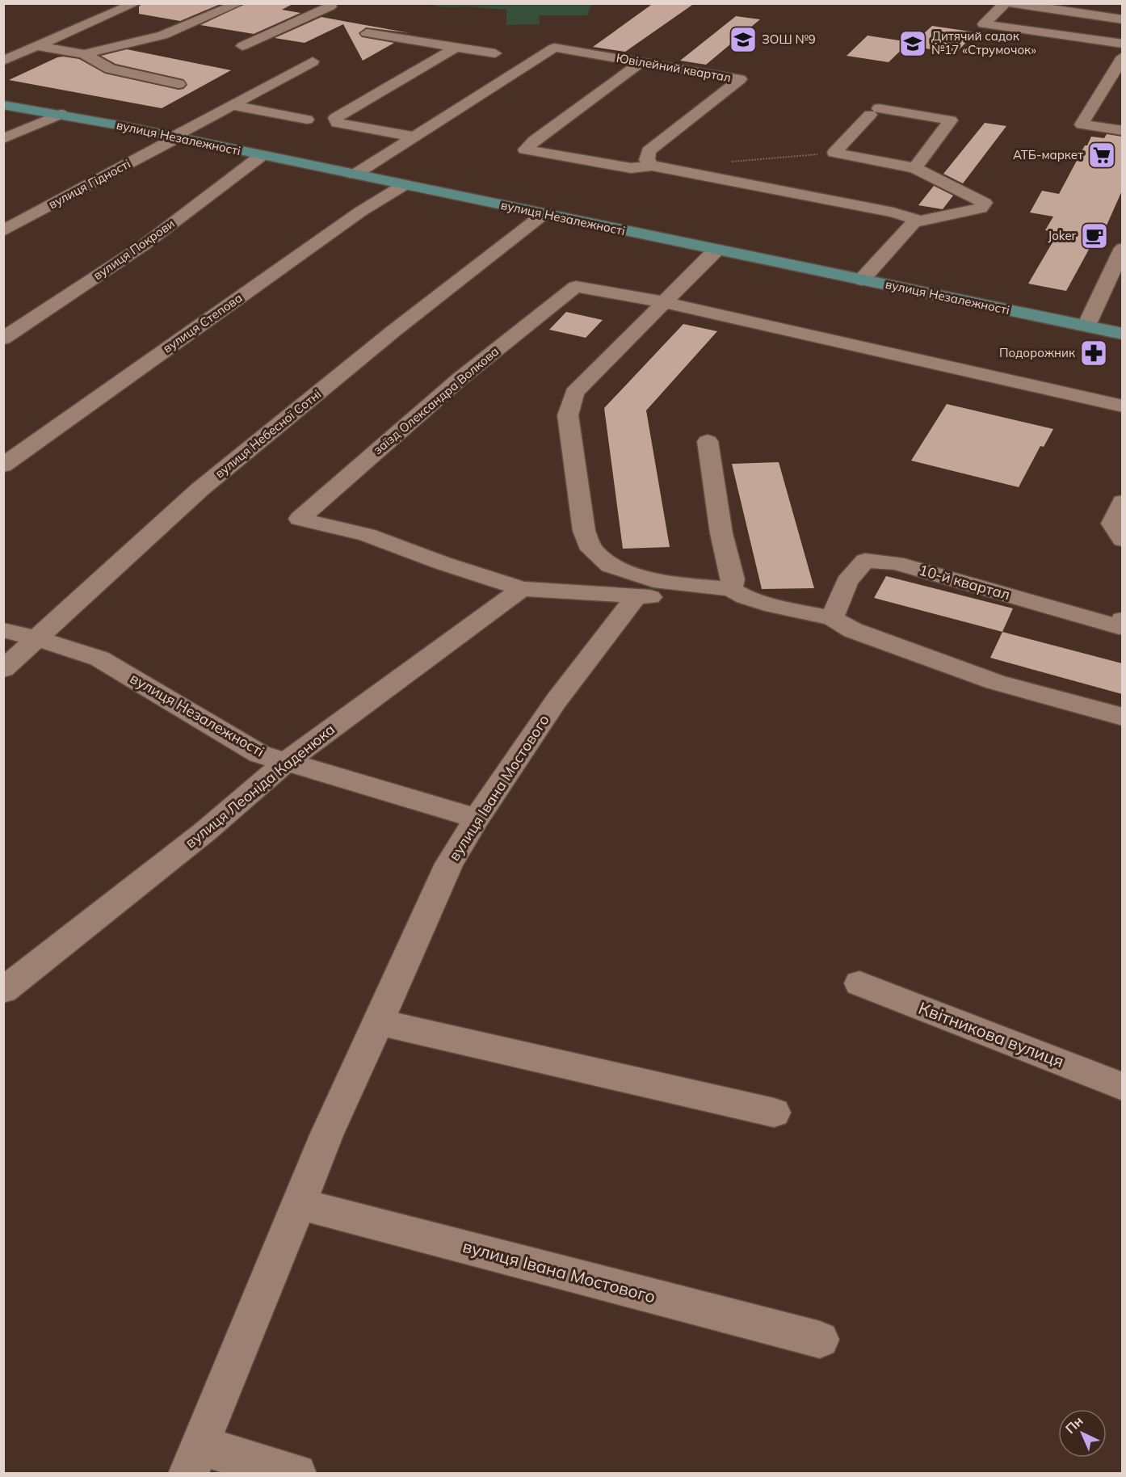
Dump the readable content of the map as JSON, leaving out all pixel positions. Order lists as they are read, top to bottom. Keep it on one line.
{"streets":{"main road":["вулиця Незалежності"],"street":["Ювілейний квартал","вулиця Гідності","вулиця Покрови","вулиця Степова","заїзд Олександра Волкова","вулиця Небесної Сотні","10-й квартал","вулиця Леоніда Каденюка","вулиця Івана Мостового","Квітникова вулиця"]},"crossings":[["Ювілейний квартал","вулиця Незалежності"],["вулиця Незалежності","вулиця Гідності"],["вулиця Незалежності","вулиця Покрови"],["вулиця Незалежності","вулиця Степова"],["вулиця Незалежності","вулиця Небесної Сотні"],["вулиця Незалежності","вулиця Леоніда Каденюка"],["вулиця Незалежності","вулиця Івана Мостового"],["заїзд Олександра Волкова","вулиця Леоніда Каденюка"]],"places":{"school or university":["ЗОШ №9","Дитячий садок №17 «Струмочок»"],"supermarket":["АТБ-маркет"],"cafe":["Joker"],"pharmacy":["Подорожник"]},"north":"top left"}
